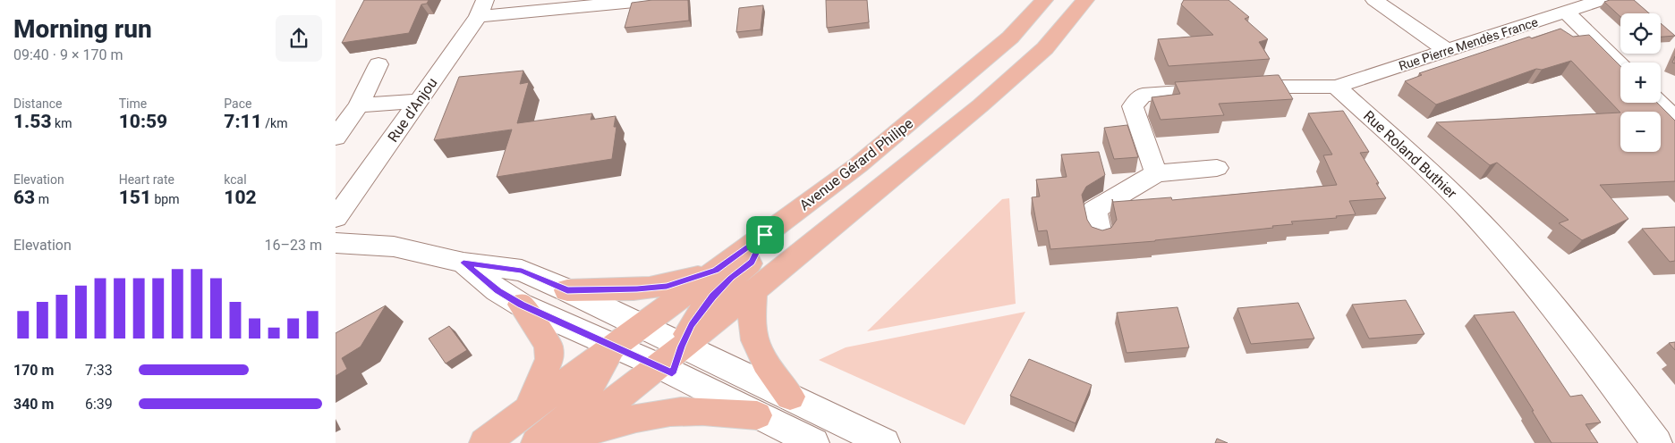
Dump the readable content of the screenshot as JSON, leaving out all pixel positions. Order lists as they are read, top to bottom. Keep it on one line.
{"streets":{"main road":["Avenue Gérard Philipe"],"street":["Rue Pierre Mendès France","Rue d'Anjou","Rue Roland Buthier"]},"crossings":[["Rue Pierre Mendès France","Rue Roland Buthier"]],"page":{"heading":["Morning run","09:40 · 9 × 170 m"],"map_buttons":["+","−"],"stats":[["Distance","1.53 km"],["Time","10:59"],["Pace","7:11 /km"],["Elevation","63 m"],["Heart rate","151 bpm"],["kcal","102"]],"chart":["Elevation","16–23 m"],"list":[{"name":"170 m","note":"7:33"},{"name":"340 m","note":"6:39"}]}}
